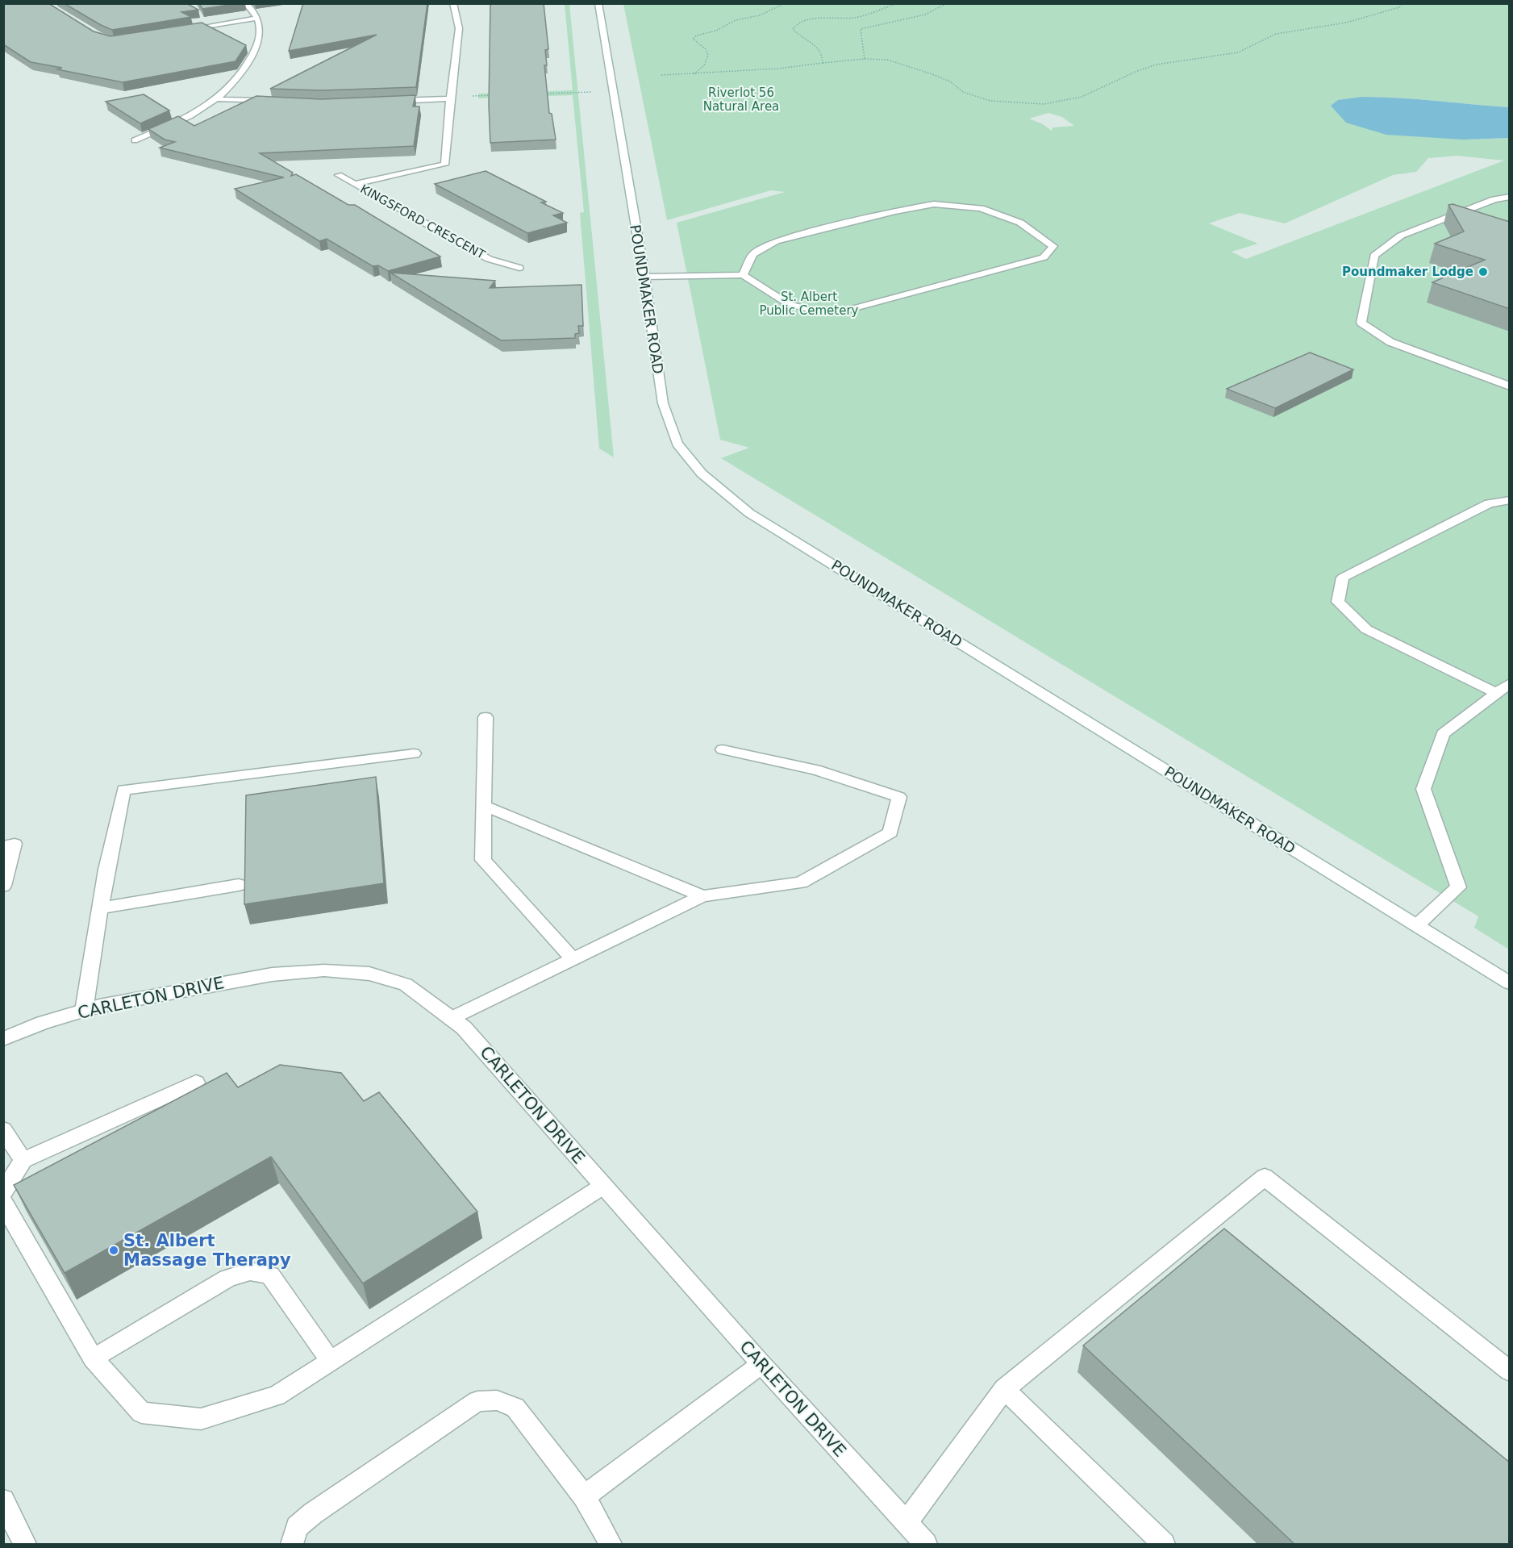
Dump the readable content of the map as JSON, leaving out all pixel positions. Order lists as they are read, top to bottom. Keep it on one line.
{"streets":{"street":["KINGSFORD CRESCENT","POUNDMAKER ROAD","CARLETON DRIVE"]},"parks":["Riverlot 56 Natural Area","St. Albert Public Cemetery"],"places":["Poundmaker Lodge","St. Albert Massage Therapy"]}
